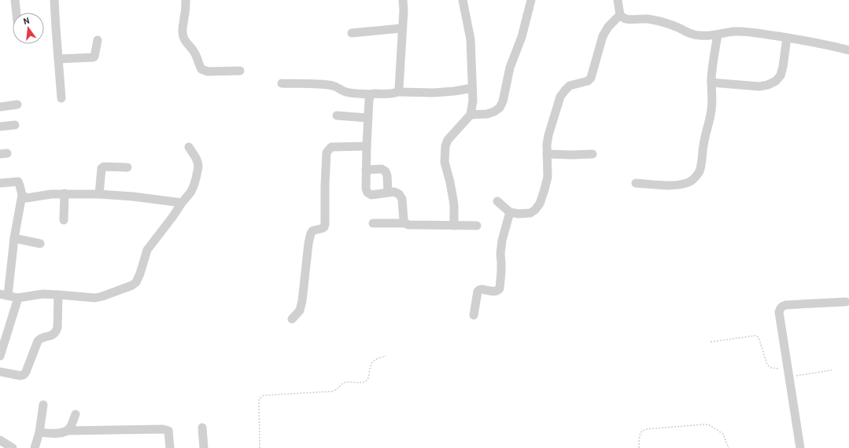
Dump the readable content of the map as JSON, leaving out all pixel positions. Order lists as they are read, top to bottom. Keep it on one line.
{"north":"top"}
